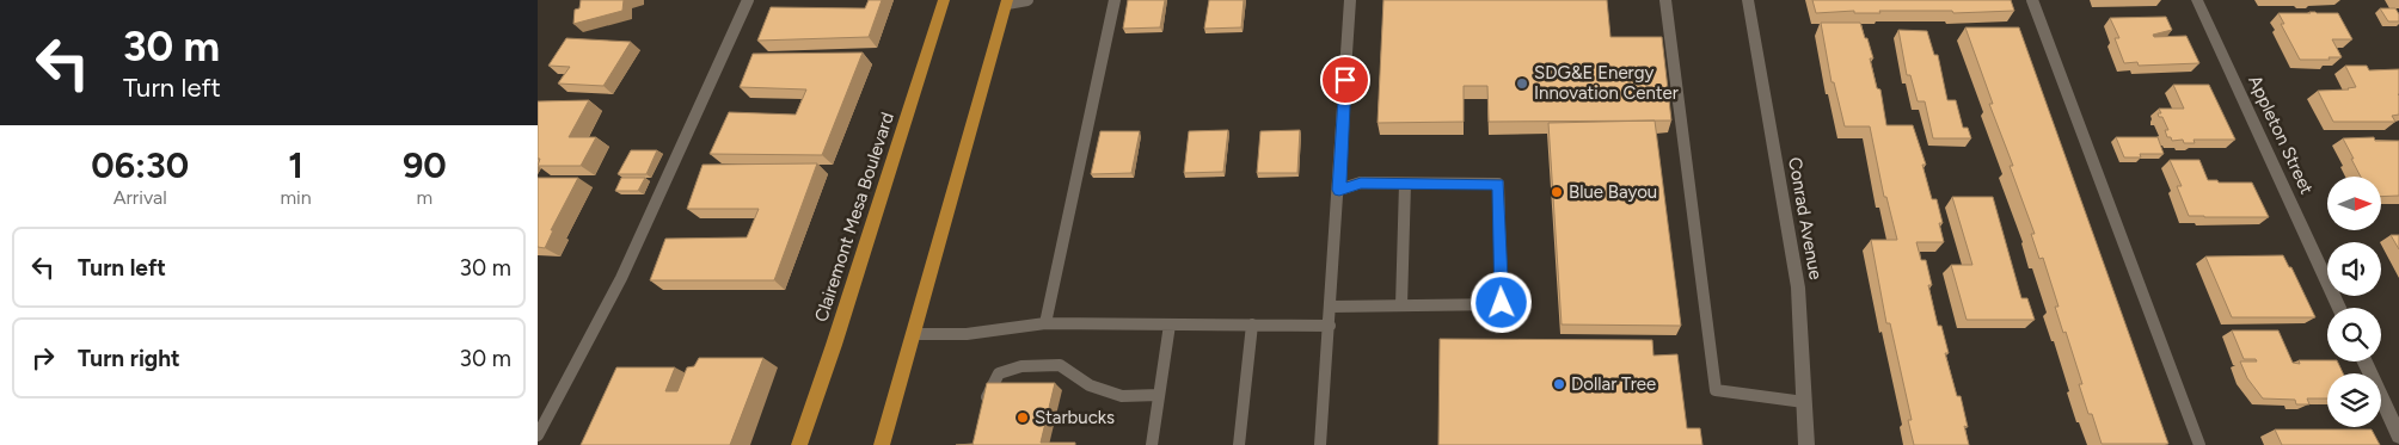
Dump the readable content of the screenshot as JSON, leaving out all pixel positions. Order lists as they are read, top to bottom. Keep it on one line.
{"streets":{"main road":["Clairemont Mesa Boulevard"],"street":["Appleton Street","Conrad Avenue"]},"places":["SDG&E Energy Innovation Center","Blue Bayou","Dollar Tree","Starbucks"],"north":"right","page":{"turn":["30 m","Turn left"],"eta":["06:30","Arrival","1","min","90","m"],"list":[{"name":"Turn left","value":"30 m"},{"name":"Turn right","value":"30 m"}]}}
